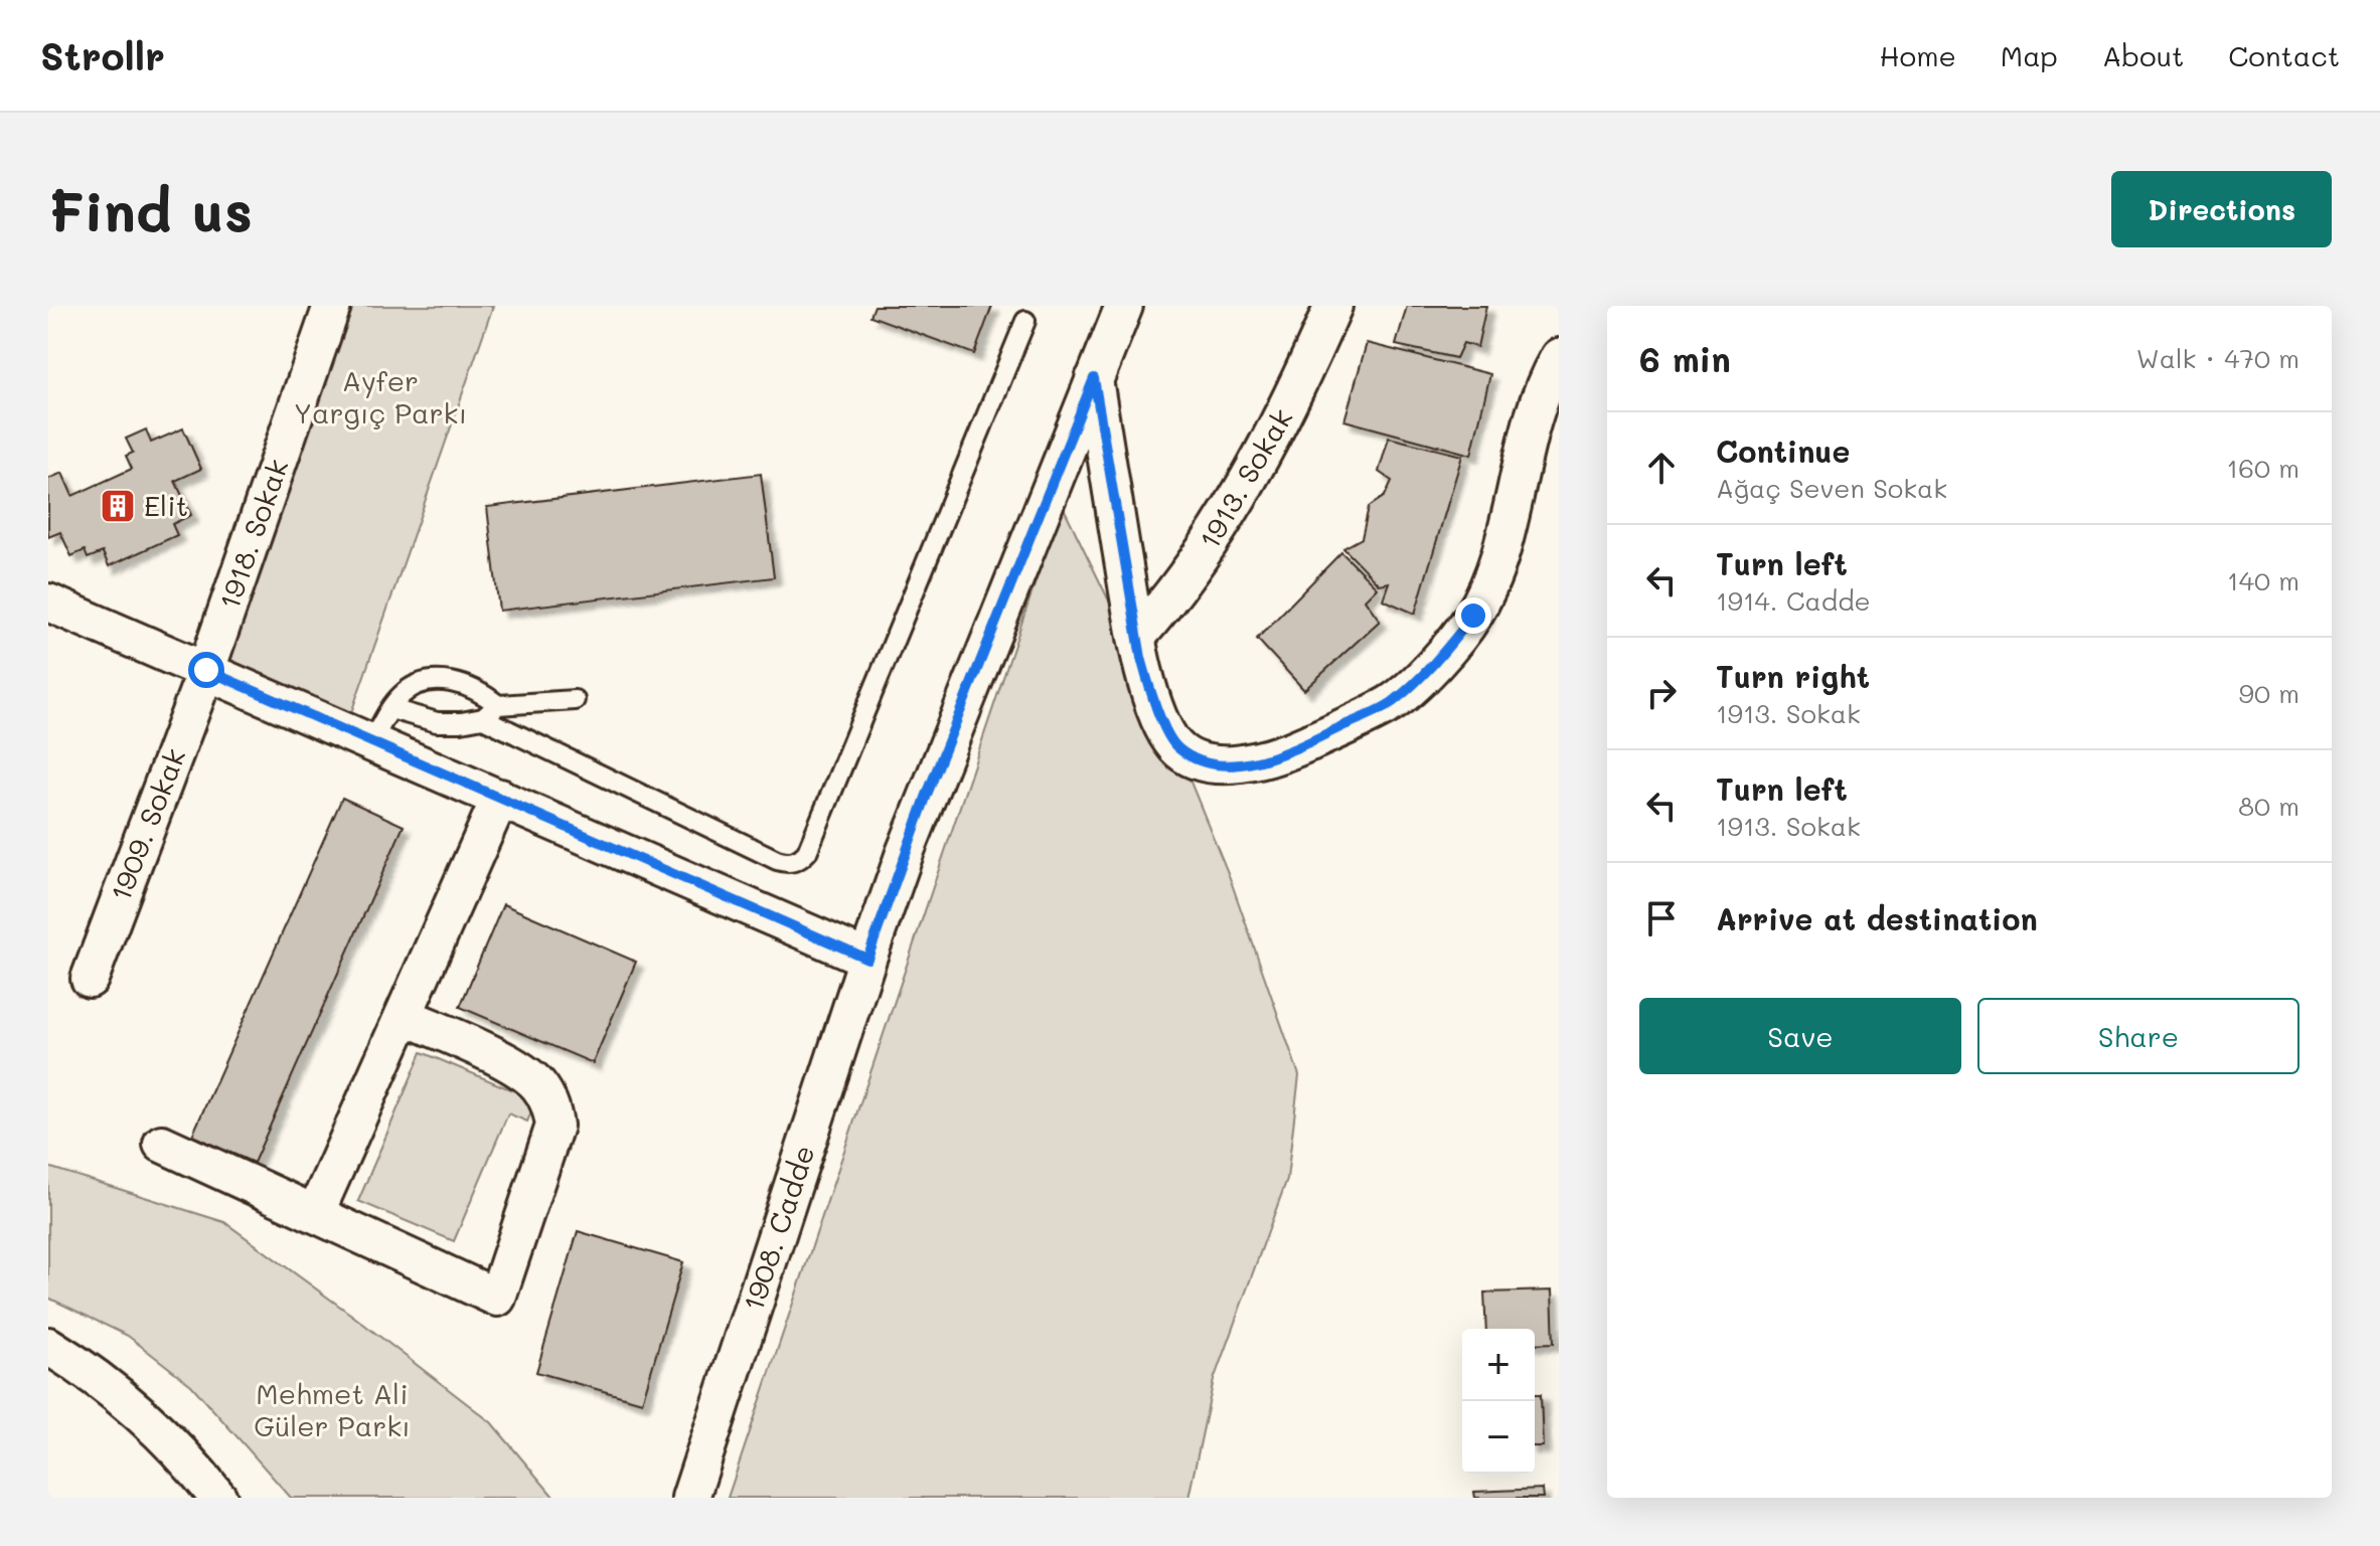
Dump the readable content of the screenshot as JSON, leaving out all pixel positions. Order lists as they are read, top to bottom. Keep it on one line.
{"streets":{"street":["1913. Sokak","1918. Sokak","1909. Sokak","1908. Cadde"]},"crossings":[["1918. Sokak","1909. Sokak"]],"parks":["Ayfer Yargıç Parkı","Mehmet Ali Güler Parkı"],"places":{"building":["Elit"]},"page":{"header":"Strollr","nav":["Home","Map","About","Contact"],"buttons":["Directions",["Save","Share"]],"title":"Find us","heading":["6 min","Walk · 470 m"],"list":[["Continue","Ağaç Seven Sokak","160 m"],["Turn left","1914. Cadde","140 m"],["Turn right","1913. Sokak","90 m"],["Turn left","1913. Sokak","80 m"],"Arrive at destination"],"map_buttons":["+","−"]}}
